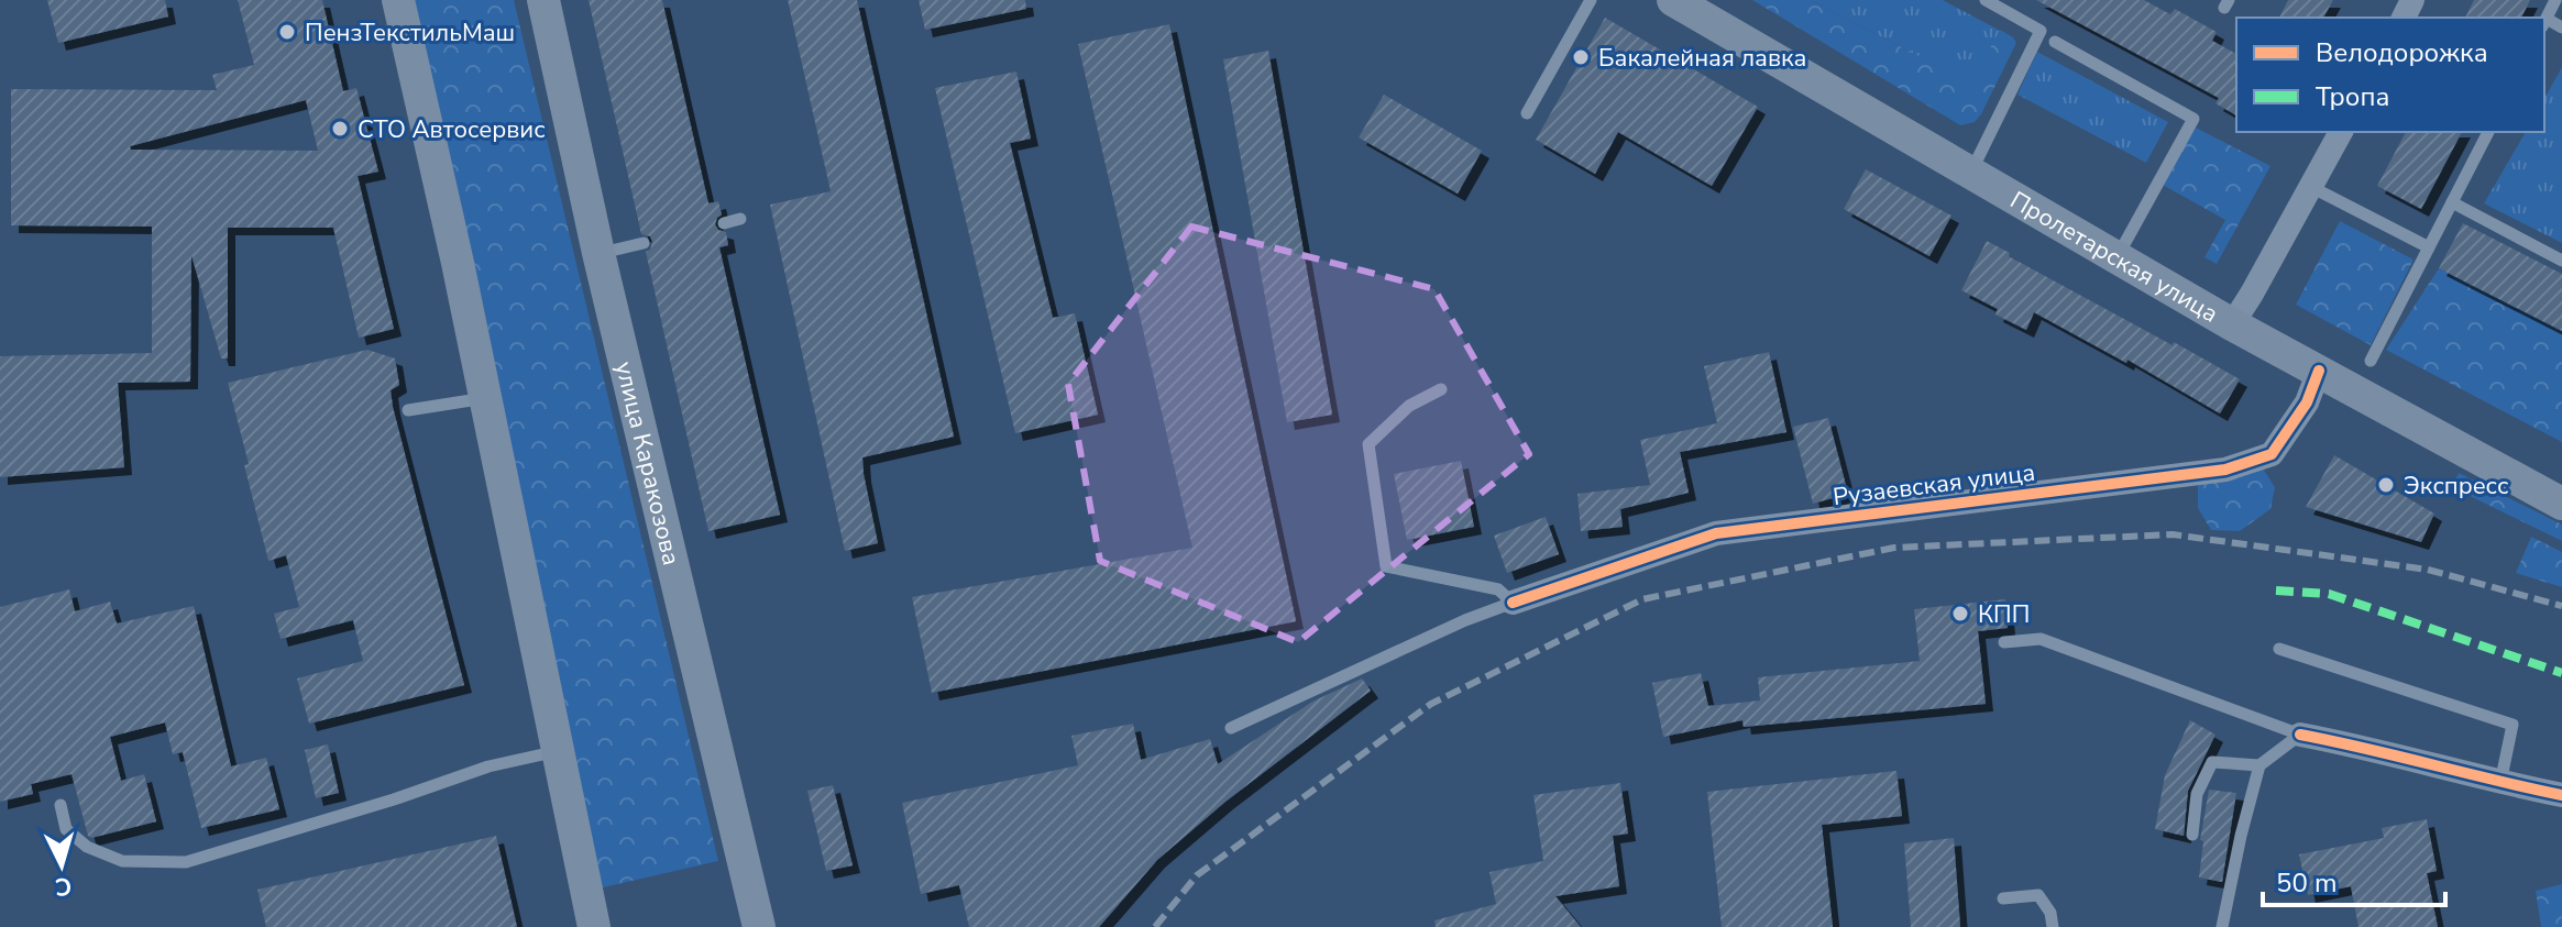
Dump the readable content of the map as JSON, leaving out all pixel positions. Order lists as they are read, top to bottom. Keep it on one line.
{"streets":{"main road":["Пролетарская улица","улица Каракозова"],"street":["Рузаевская улица"]},"crossings":[["Пролетарская улица","Рузаевская улица"]],"places":["ПензТекстильМаш","Бакалейная лавка","СТО Автосервис","Экспресс","КПП"],"legend":["Велодорожка","Тропа"],"scale_bar":"50 m","north":"bottom"}
